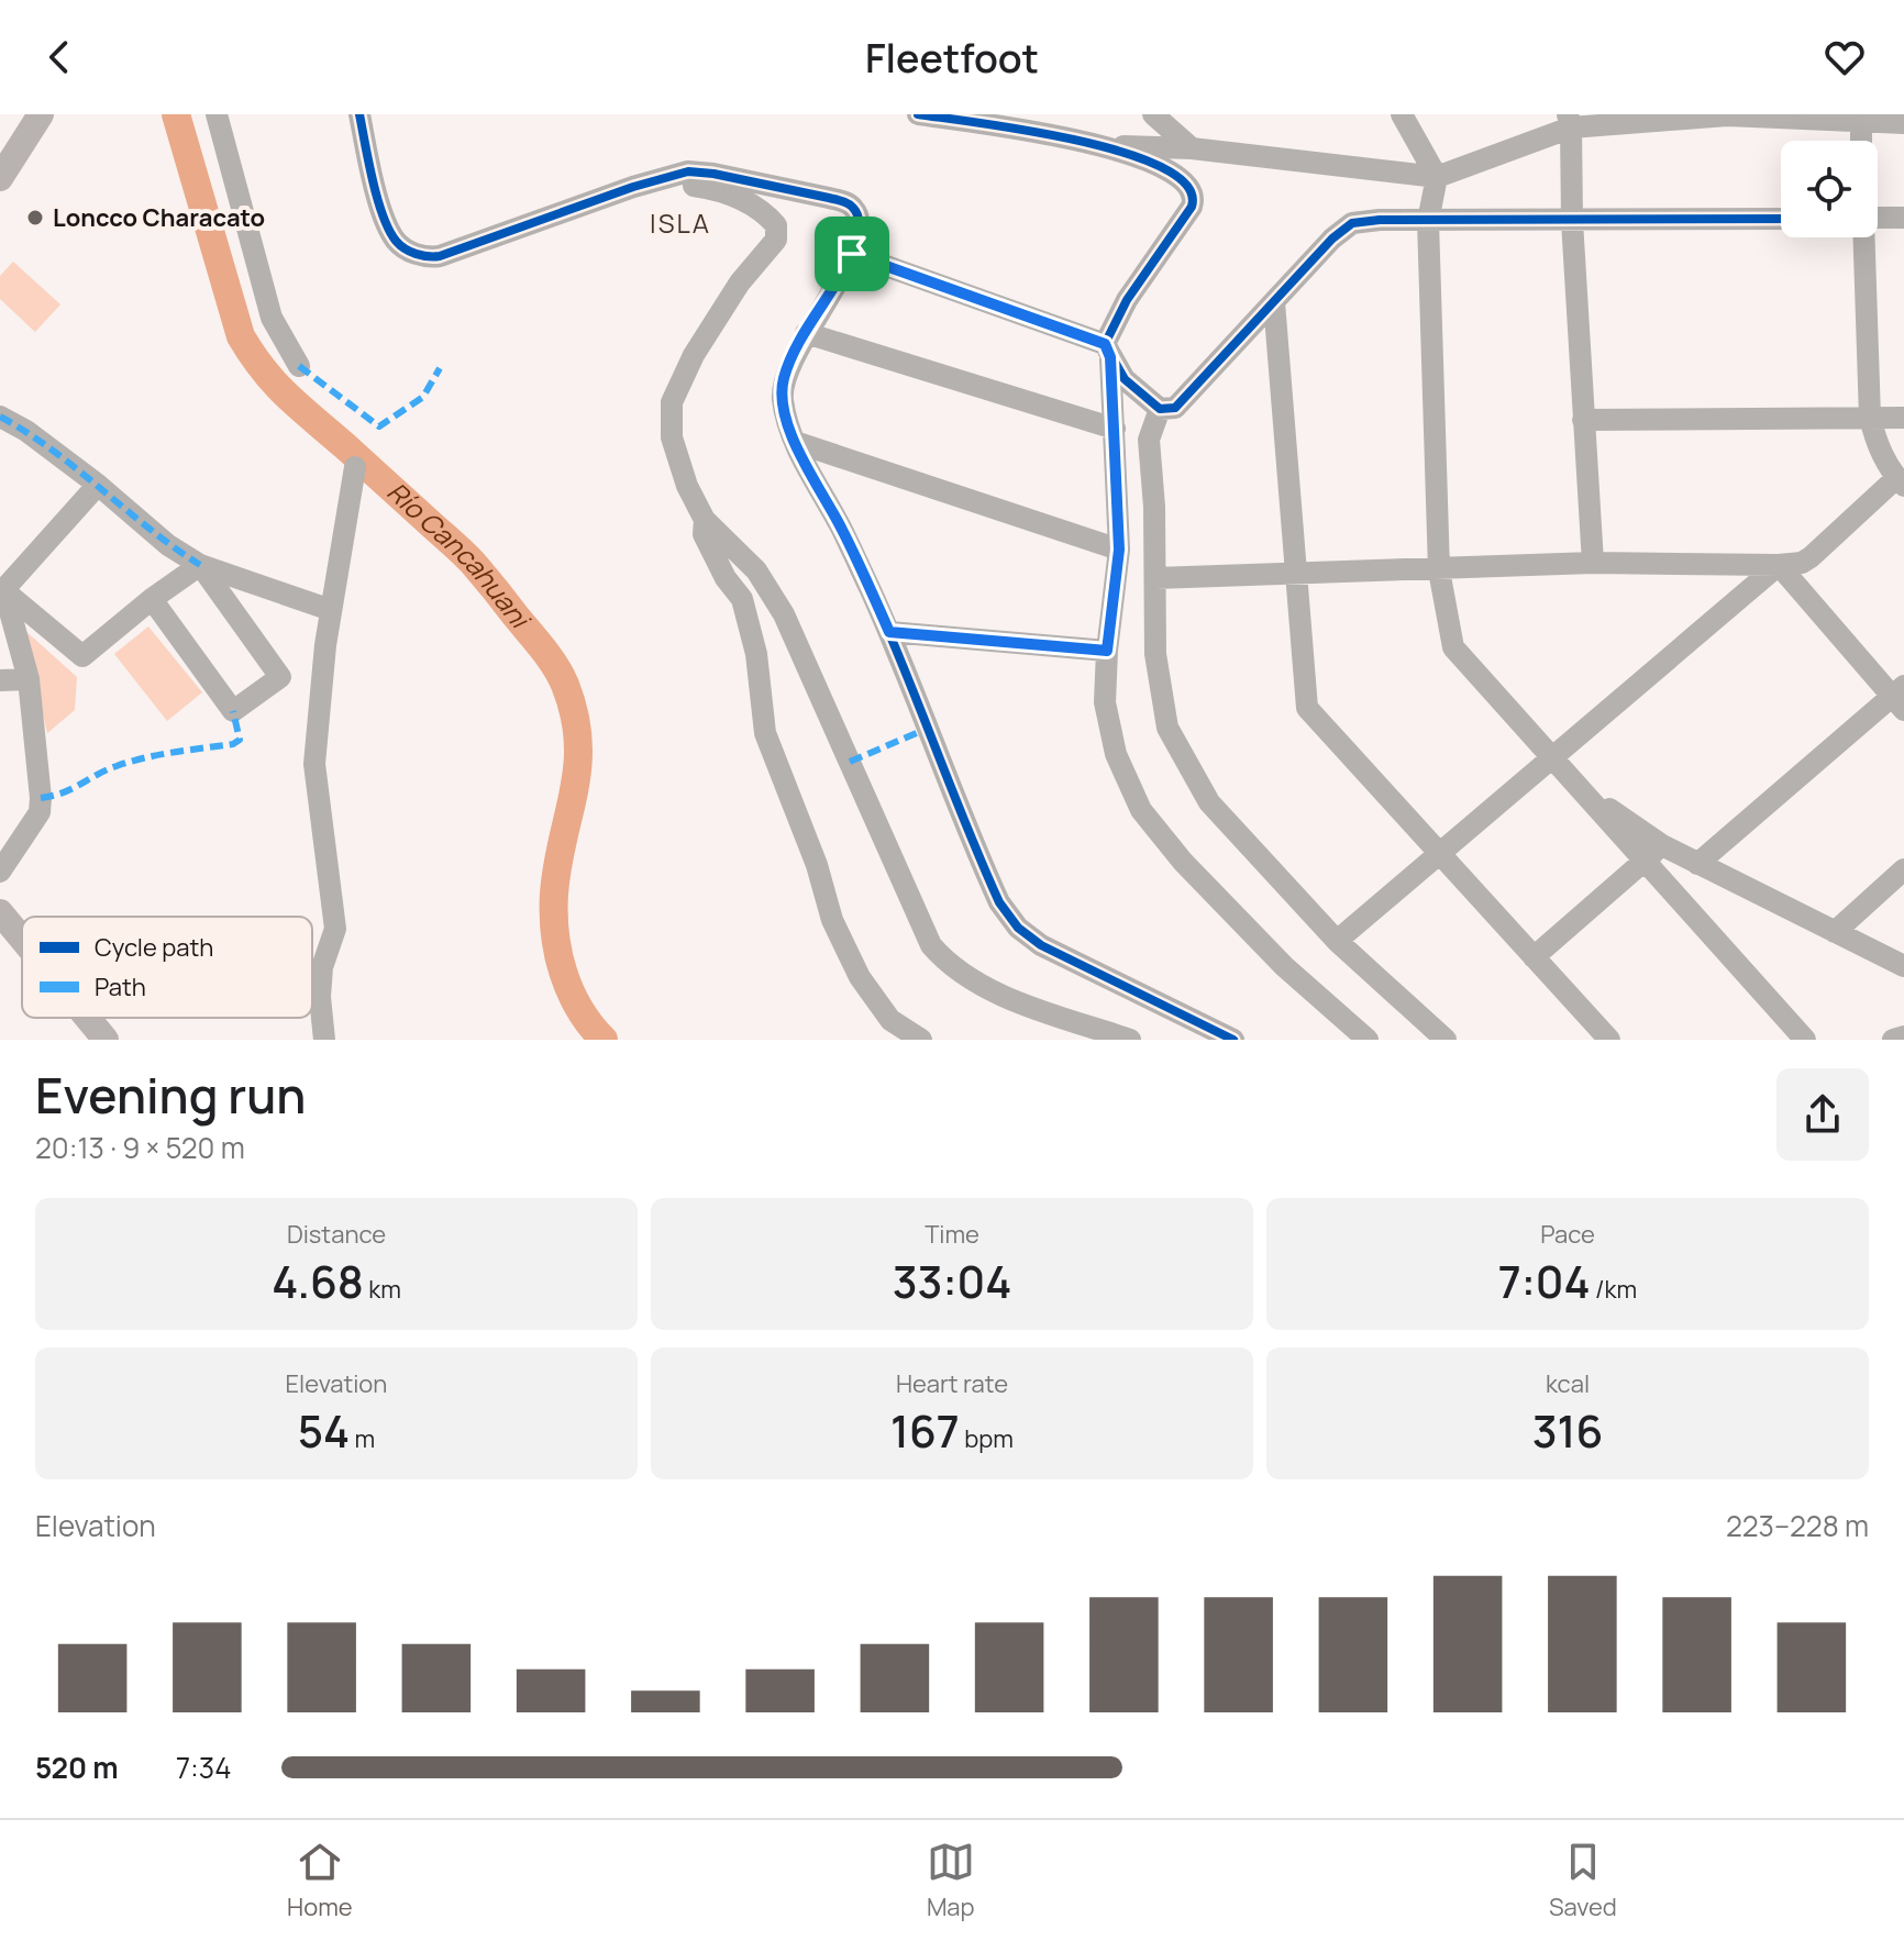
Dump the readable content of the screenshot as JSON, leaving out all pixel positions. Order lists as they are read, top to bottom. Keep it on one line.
{"districts":["ISLA"],"water":["Río Cancahuani"],"places":["Loncco Characato"],"legend":["Cycle path","Path"],"page":{"header":"Fleetfoot","heading":["Evening run","20:13 · 9 × 520 m"],"stats":[["Distance","4.68 km"],["Time","33:04"],["Pace","7:04 /km"],["Elevation","54 m"],["Heart rate","167 bpm"],["kcal","316"]],"chart":["Elevation","223–228 m"],"list":[{"name":"520 m","note":"7:34"}],"tabs":["Home","Map","Saved"]}}
